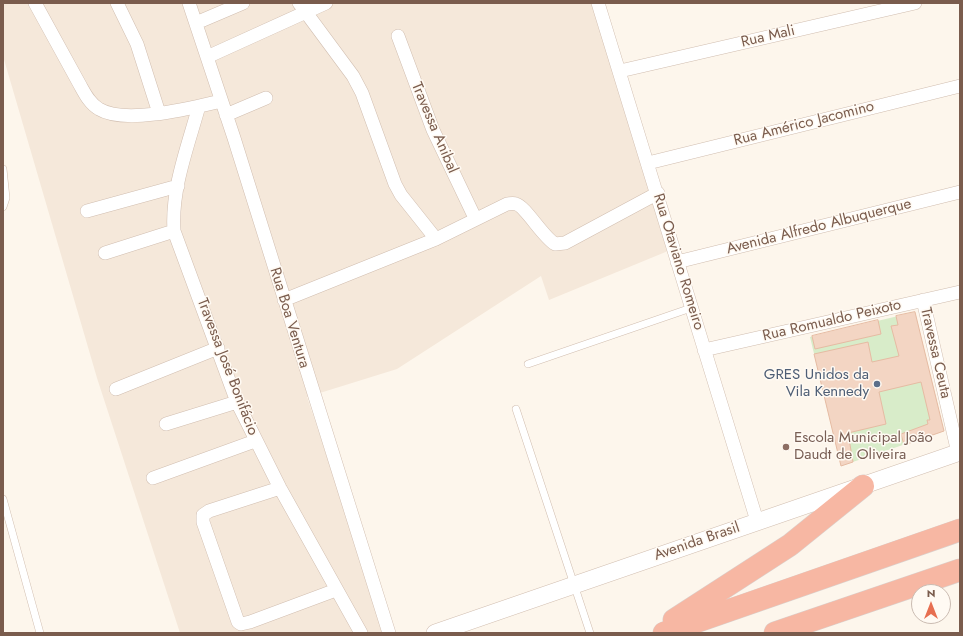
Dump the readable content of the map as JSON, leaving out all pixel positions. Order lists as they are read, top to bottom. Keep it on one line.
{"streets":{"street":["Rua Mali","Rua Américo Jacomino","Travessa Anibal","Avenida Alfredo Albuquerque","Rua Otaviano Romeiro","Rua Boa Ventura","Rua Romualdo Peixoto","Travessa Ceuta","Travessa José Bonifácio","Avenida Brasil"]},"crossings":[["Rua Mali","Rua Otaviano Romeiro"],["Rua Américo Jacomino","Rua Otaviano Romeiro"],["Avenida Alfredo Albuquerque","Rua Otaviano Romeiro"],["Rua Otaviano Romeiro","Rua Romualdo Peixoto"],["Rua Otaviano Romeiro","Avenida Brasil"],["Rua Romualdo Peixoto","Travessa Ceuta"],["Travessa Ceuta","Avenida Brasil"]],"places":["GRES Unidos da Vila Kennedy","Escola Municipal João Daudt de Oliveira"],"north":"top"}
